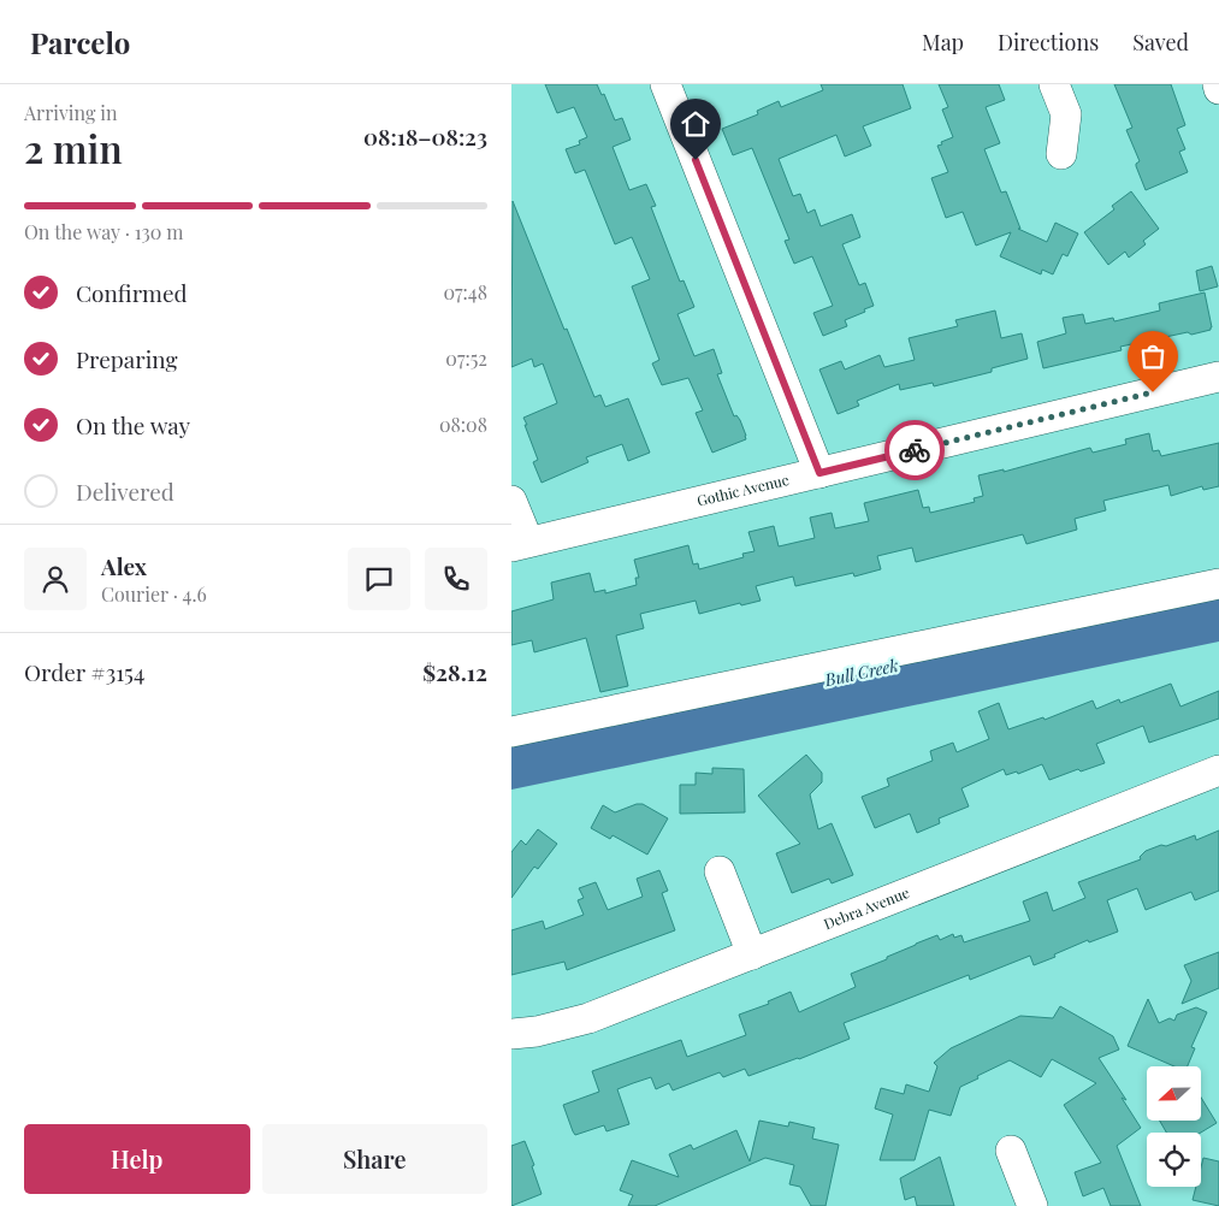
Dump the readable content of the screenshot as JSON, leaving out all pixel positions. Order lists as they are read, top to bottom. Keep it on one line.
{"streets":{"street":["Gothic Avenue","Debra Avenue"]},"water":["Bull Creek"],"north":"left","page":{"header":"Parcelo","nav":["Map","Directions","Saved"],"heading":["2 min","Arriving in","08:18–08:23"],"panel":["Alex","Courier · 4.6","Order #3154","$28.12"],"bar":"On the way · 130 m","list":[["Confirmed","07:48"],["Preparing","07:52"],["On the way","08:08"],"Delivered"],"buttons":["Help","Share"]}}
